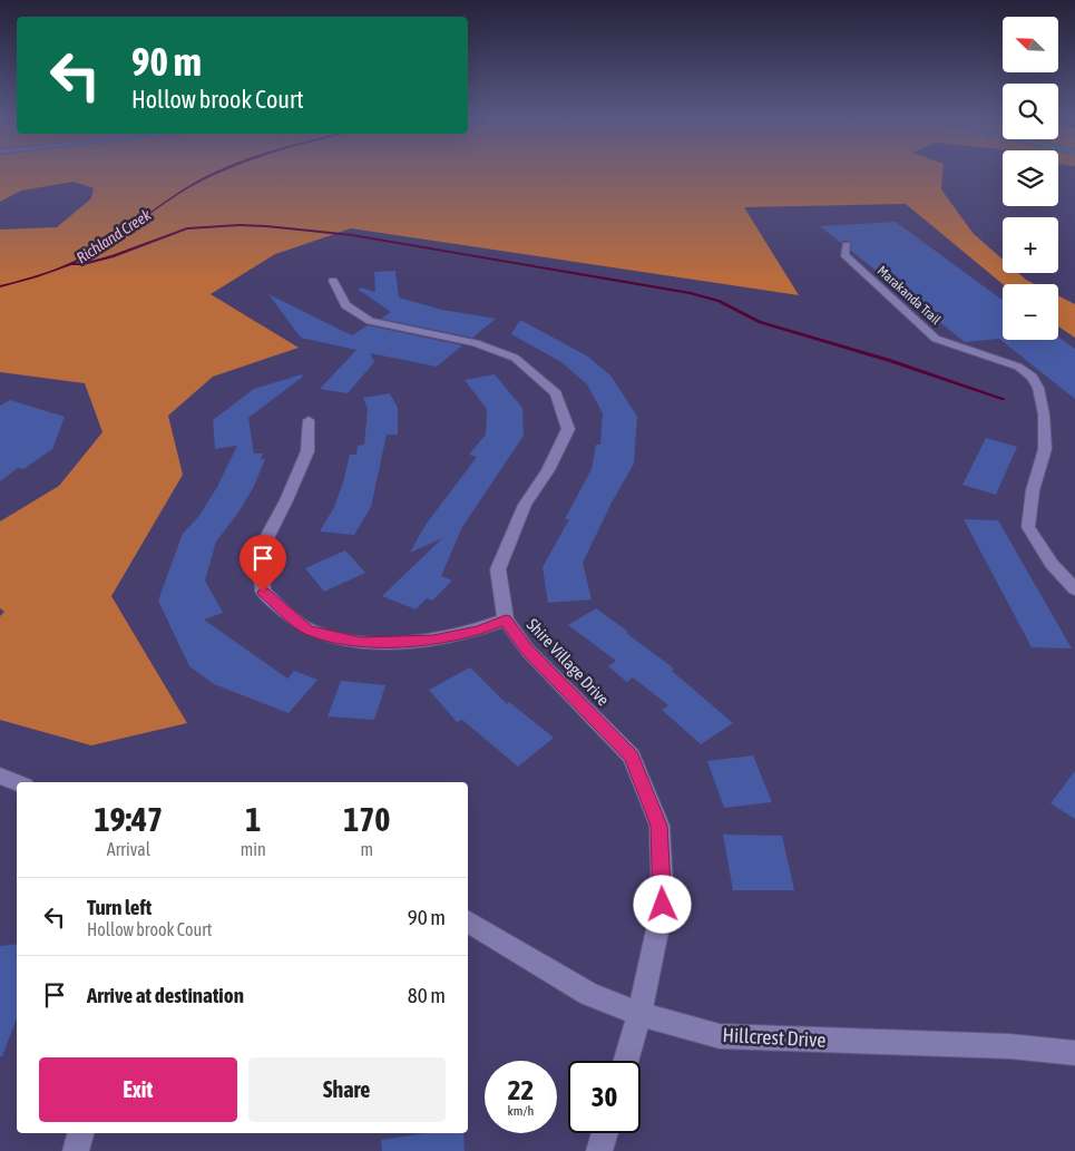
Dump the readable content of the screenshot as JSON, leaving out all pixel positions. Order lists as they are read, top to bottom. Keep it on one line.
{"streets":{"street":["Marakanda Trail","Shire Village Drive","Hillcrest Drive"]},"crossings":[["Shire Village Drive","Hillcrest Drive"]],"water":["Richland Creek"],"north":"top left","page":{"map_buttons":["+","−"],"turn":["90 m","Hollow brook Court"],"eta":["19:47","Arrival","1","min","170","m"],"list":[{"name":"Turn left","note":"Hollow brook Court","value":"90 m"},{"name":"Arrive at destination","value":"80 m"}],"buttons":["Exit","Share"],"speed":"22 km/h","limit":"30"}}
